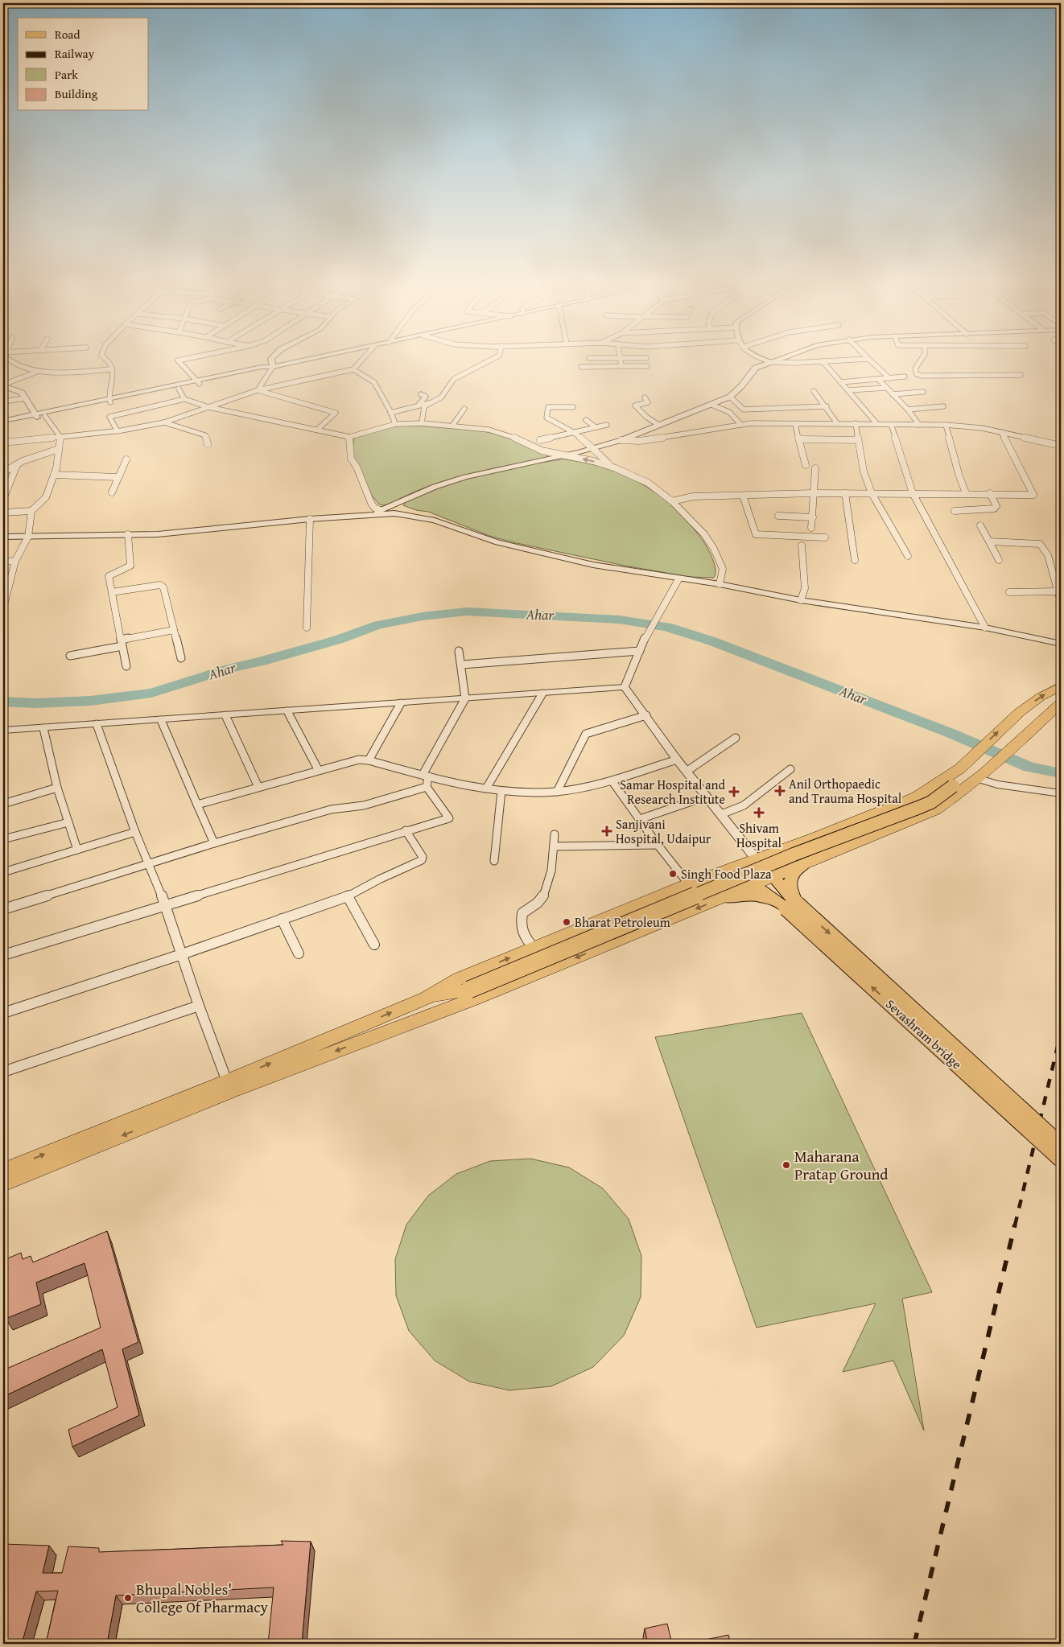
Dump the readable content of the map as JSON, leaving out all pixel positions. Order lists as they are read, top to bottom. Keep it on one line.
{"streets":{"main road":["Sevashram bridge"]},"water":["Ahar"],"places":{"health":["Anil Orthopaedic and Trauma Hospital","Samar Hospital and Research Institute","Shivam Hospital","Sanjivani Hospital, Udaipur"],"other":["Singh Food Plaza","Bharat Petroleum","Maharana Pratap Ground","Bhupal Nobles' College Of Pharmacy"]},"legend":["Road","Railway","Park","Building"]}
